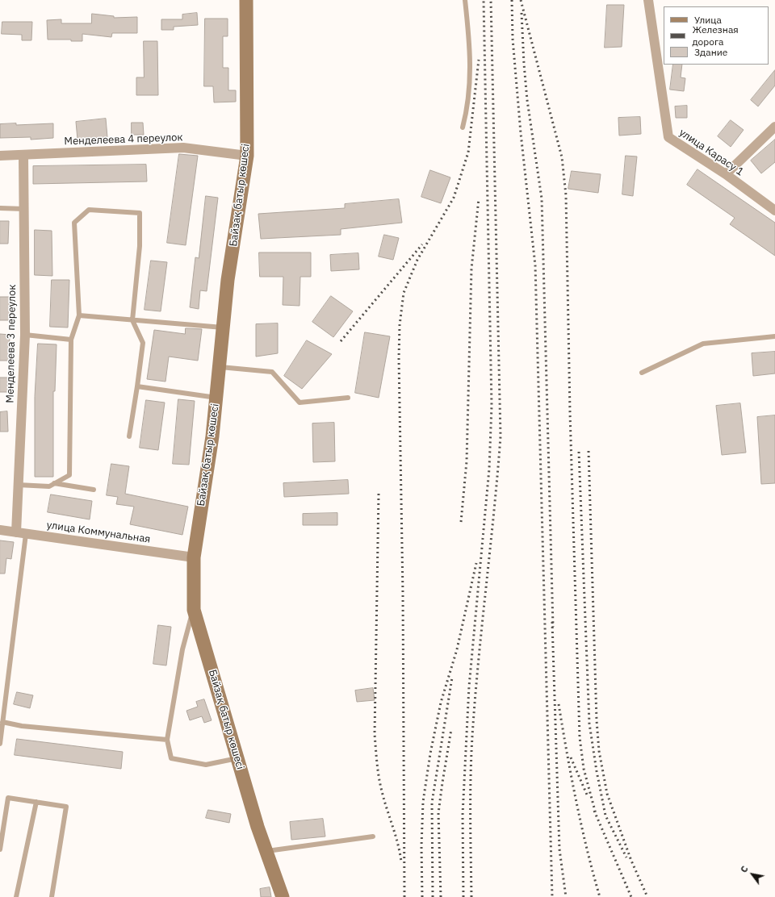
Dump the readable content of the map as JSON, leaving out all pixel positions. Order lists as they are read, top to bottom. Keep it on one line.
{"streets":{"main road":["Байзақ батыр көшесі"],"street":["Менделеева 4 переулок","улица Карасу 1","Менделеева 3 переулок","улица Коммунальная"]},"crossings":[["Менделеева 4 переулок","Байзақ батыр көшесі"],["Менделеева 4 переулок","Менделеева 3 переулок"],["Байзақ батыр көшесі","улица Коммунальная"],["Менделеева 3 переулок","улица Коммунальная"]],"legend":["Улица","Железная дорога","Здание"],"north":"top left"}
